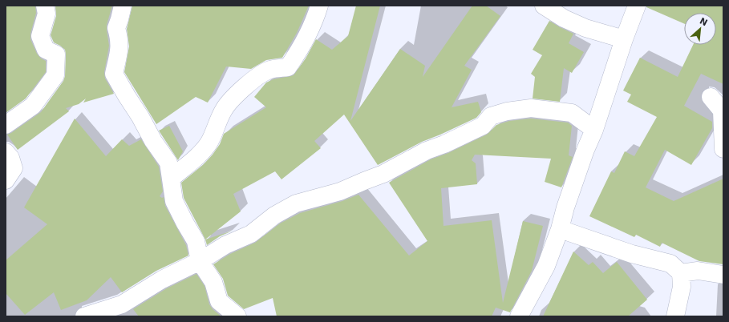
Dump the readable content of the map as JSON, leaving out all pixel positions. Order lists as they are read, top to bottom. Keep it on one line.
{"north":"top right"}
